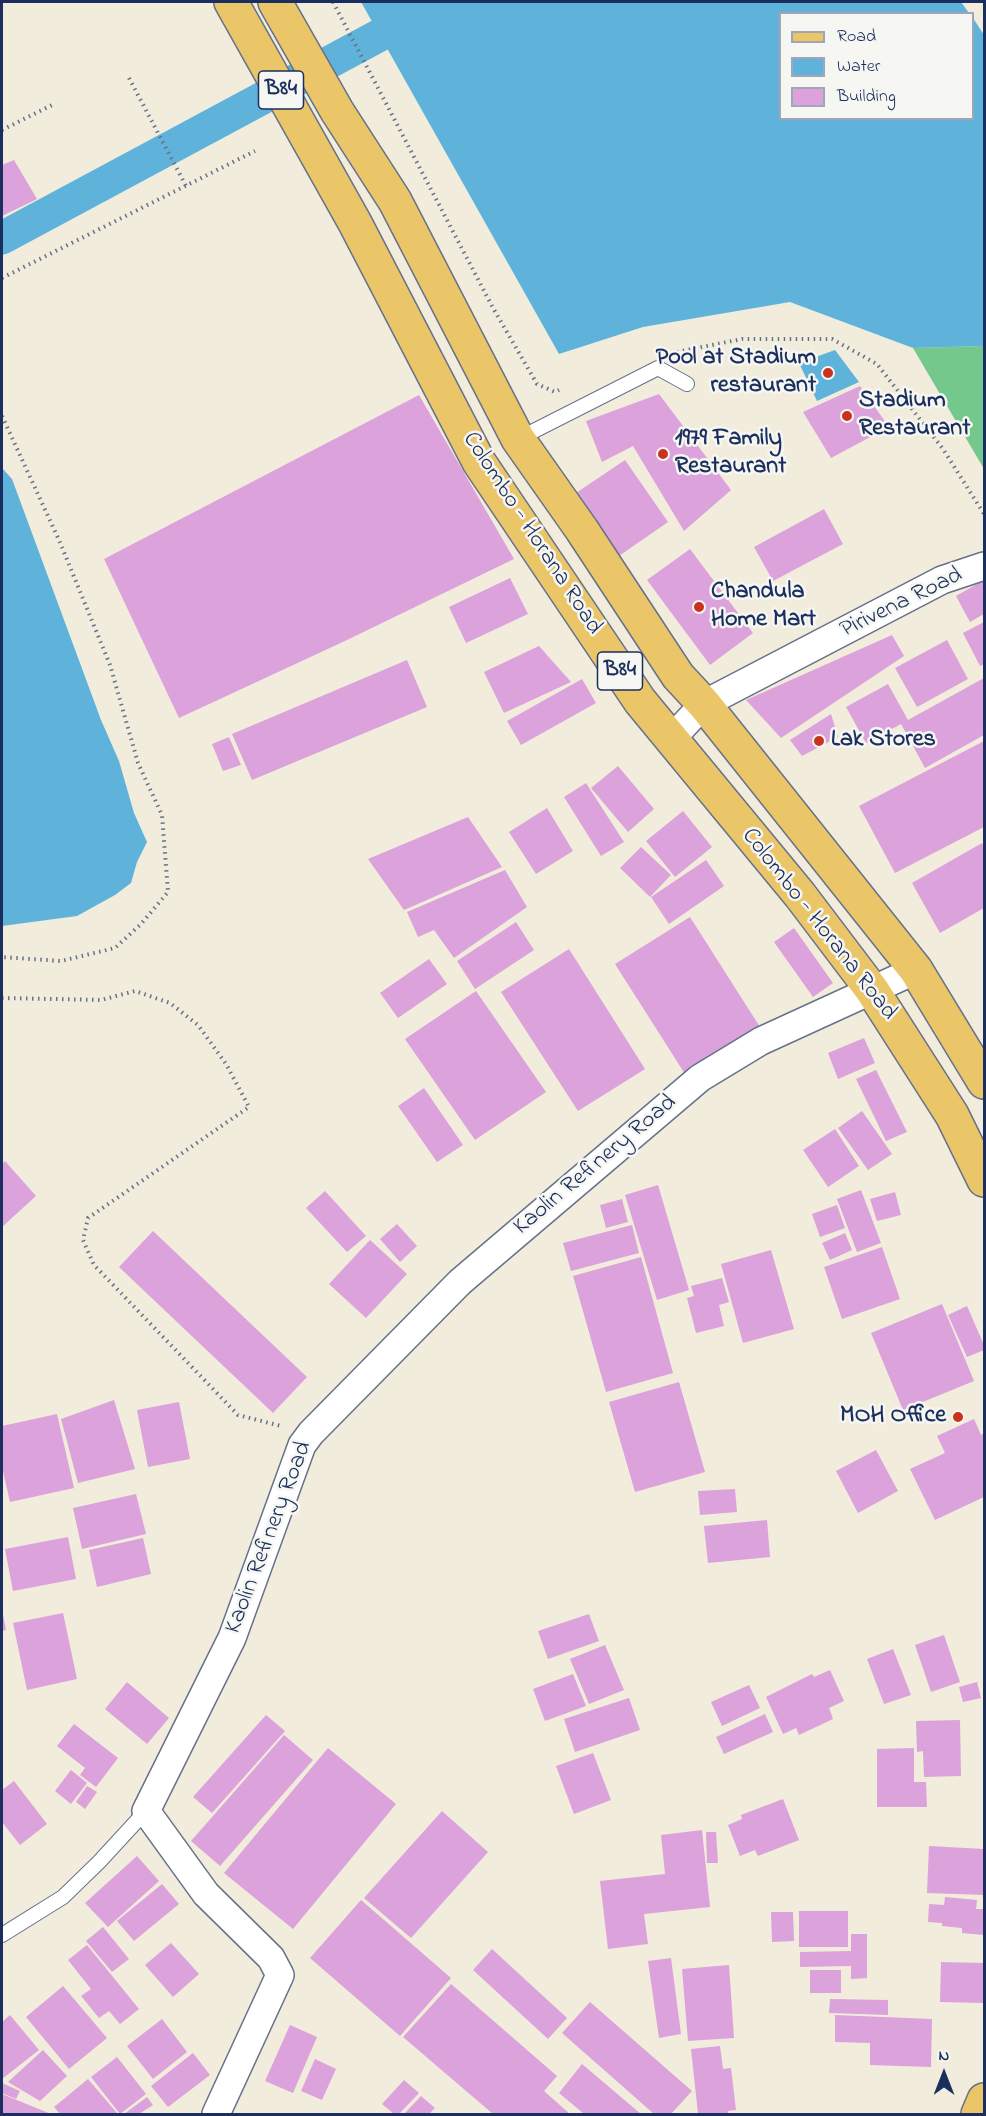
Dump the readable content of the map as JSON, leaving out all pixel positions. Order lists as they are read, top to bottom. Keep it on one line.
{"streets":{"main road":["B84","Colombo - Horana Road"],"street":["Pirivena Road","Kaolin Refinery Road"]},"crossings":[["Colombo - Horana Road","Pirivena Road"],["Colombo - Horana Road","Kaolin Refinery Road"]],"places":["Pool at Stadium restaurant","Stadium Restaurant","1979 Family Restaurant","Chandula Home Mart","Lak Stores","MOH Office"],"legend":["Road","Water","Building"],"north":"top"}
